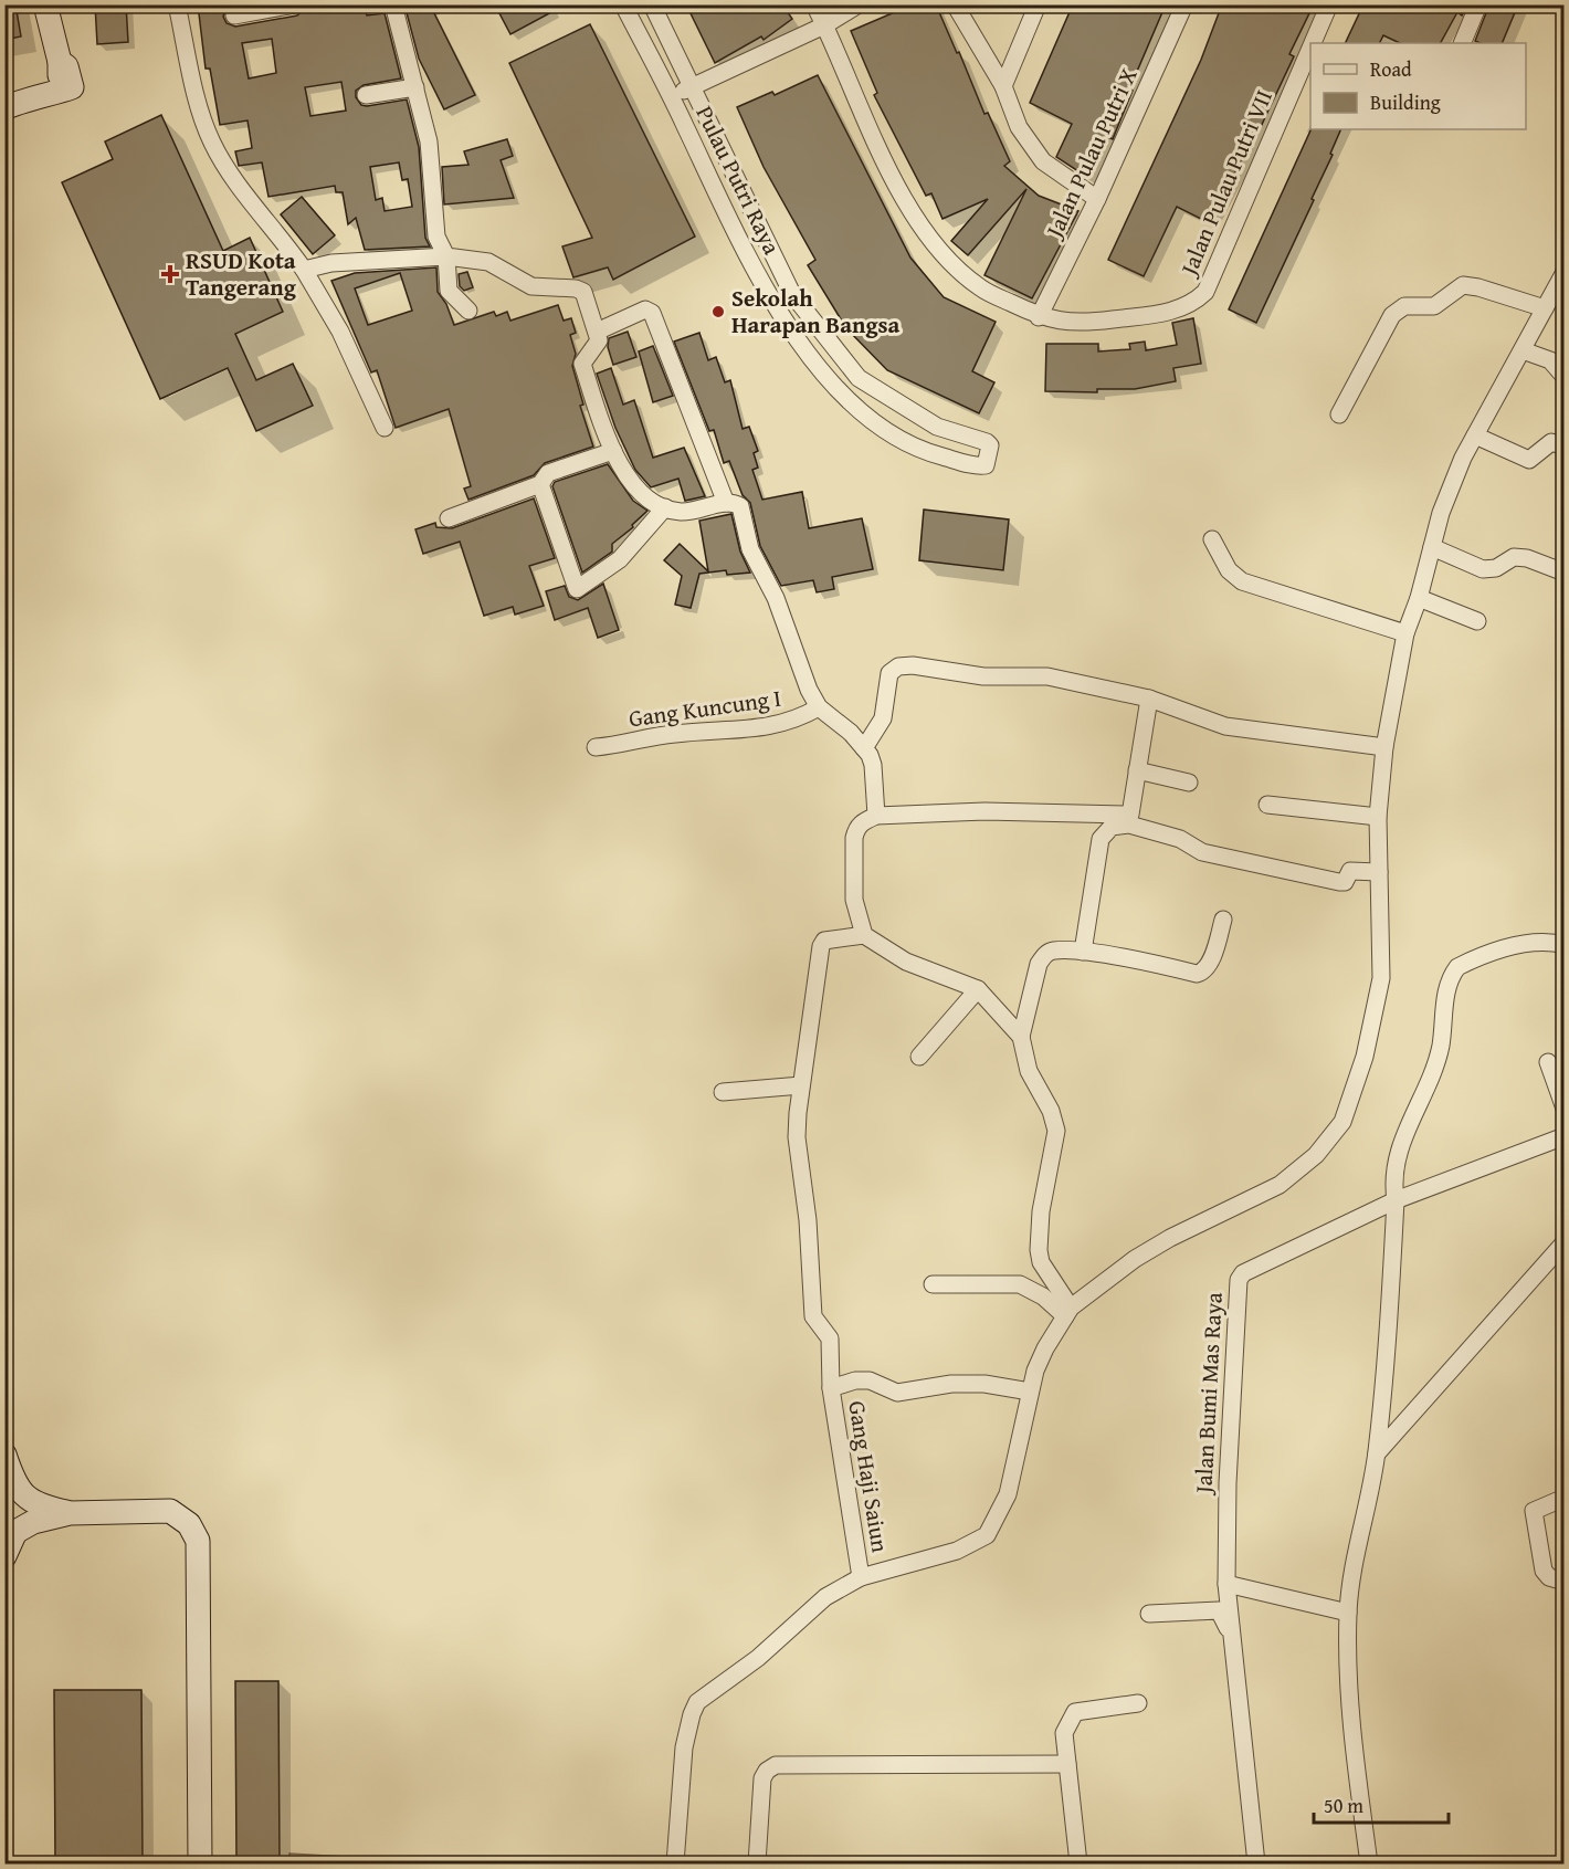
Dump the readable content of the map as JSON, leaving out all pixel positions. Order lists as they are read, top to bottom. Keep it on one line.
{"streets":{"street":["Jalan Pulau Putri X","Pulau Putri Raya","Jalan Pulau Putri VII","Gang Kuncung I","Jalan Bumi Mas Raya","Gang Haji Saiun"]},"crossings":[["Jalan Pulau Putri X","Jalan Pulau Putri VII"]],"places":{"health":["RSUD Kota Tangerang"],"other":["Sekolah Harapan Bangsa"]},"legend":["Road","Building"],"scale_bar":"50 m"}
